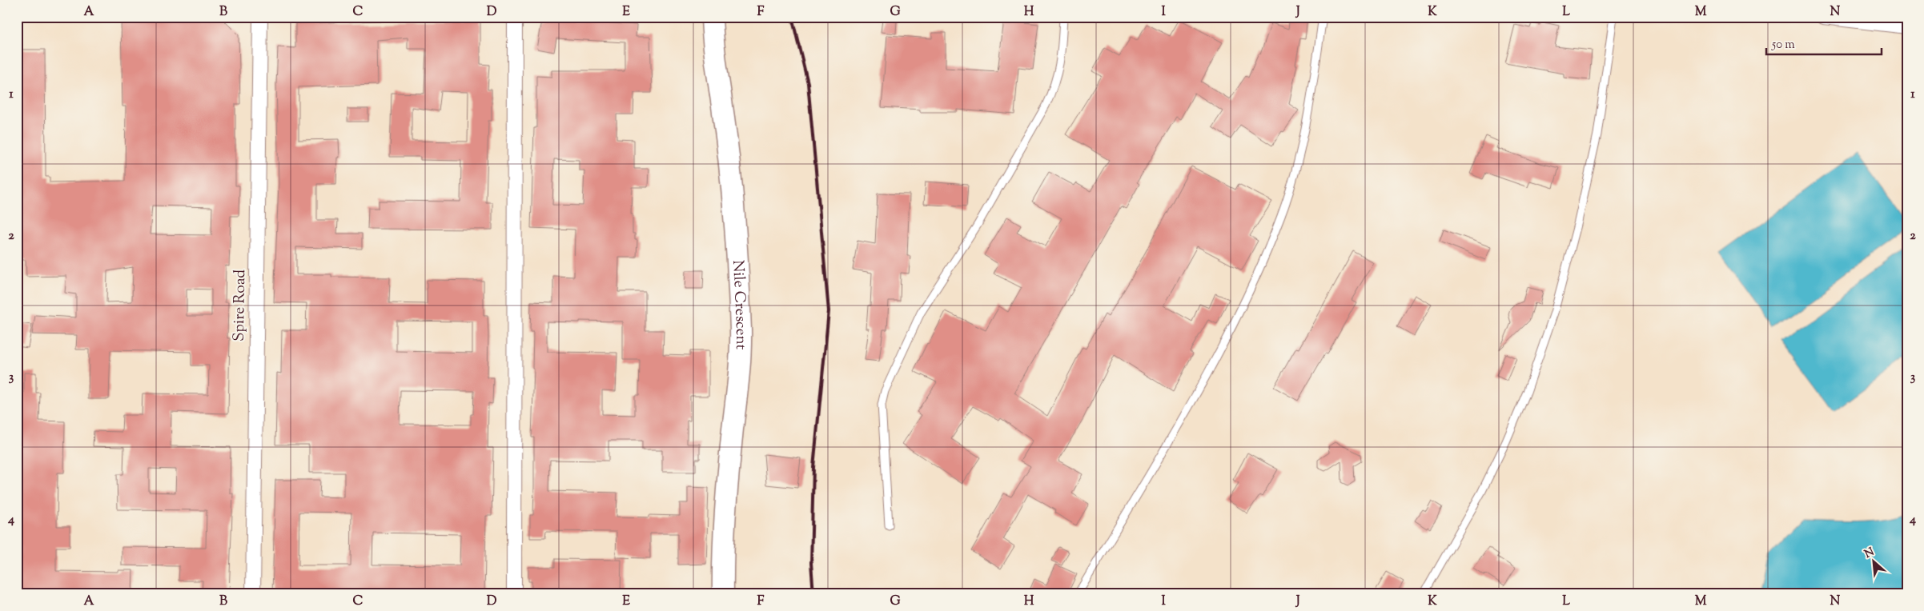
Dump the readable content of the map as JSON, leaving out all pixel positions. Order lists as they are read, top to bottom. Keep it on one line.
{"streets":{"street":["Spire Road","Nile Crescent"]},"scale_bar":"50 m","north":"top left","grid":{"columns":["A","B","C","D","E","F","G","H","I","J","K","L","M","N"],"rows":["1","2","3","4"]}}
